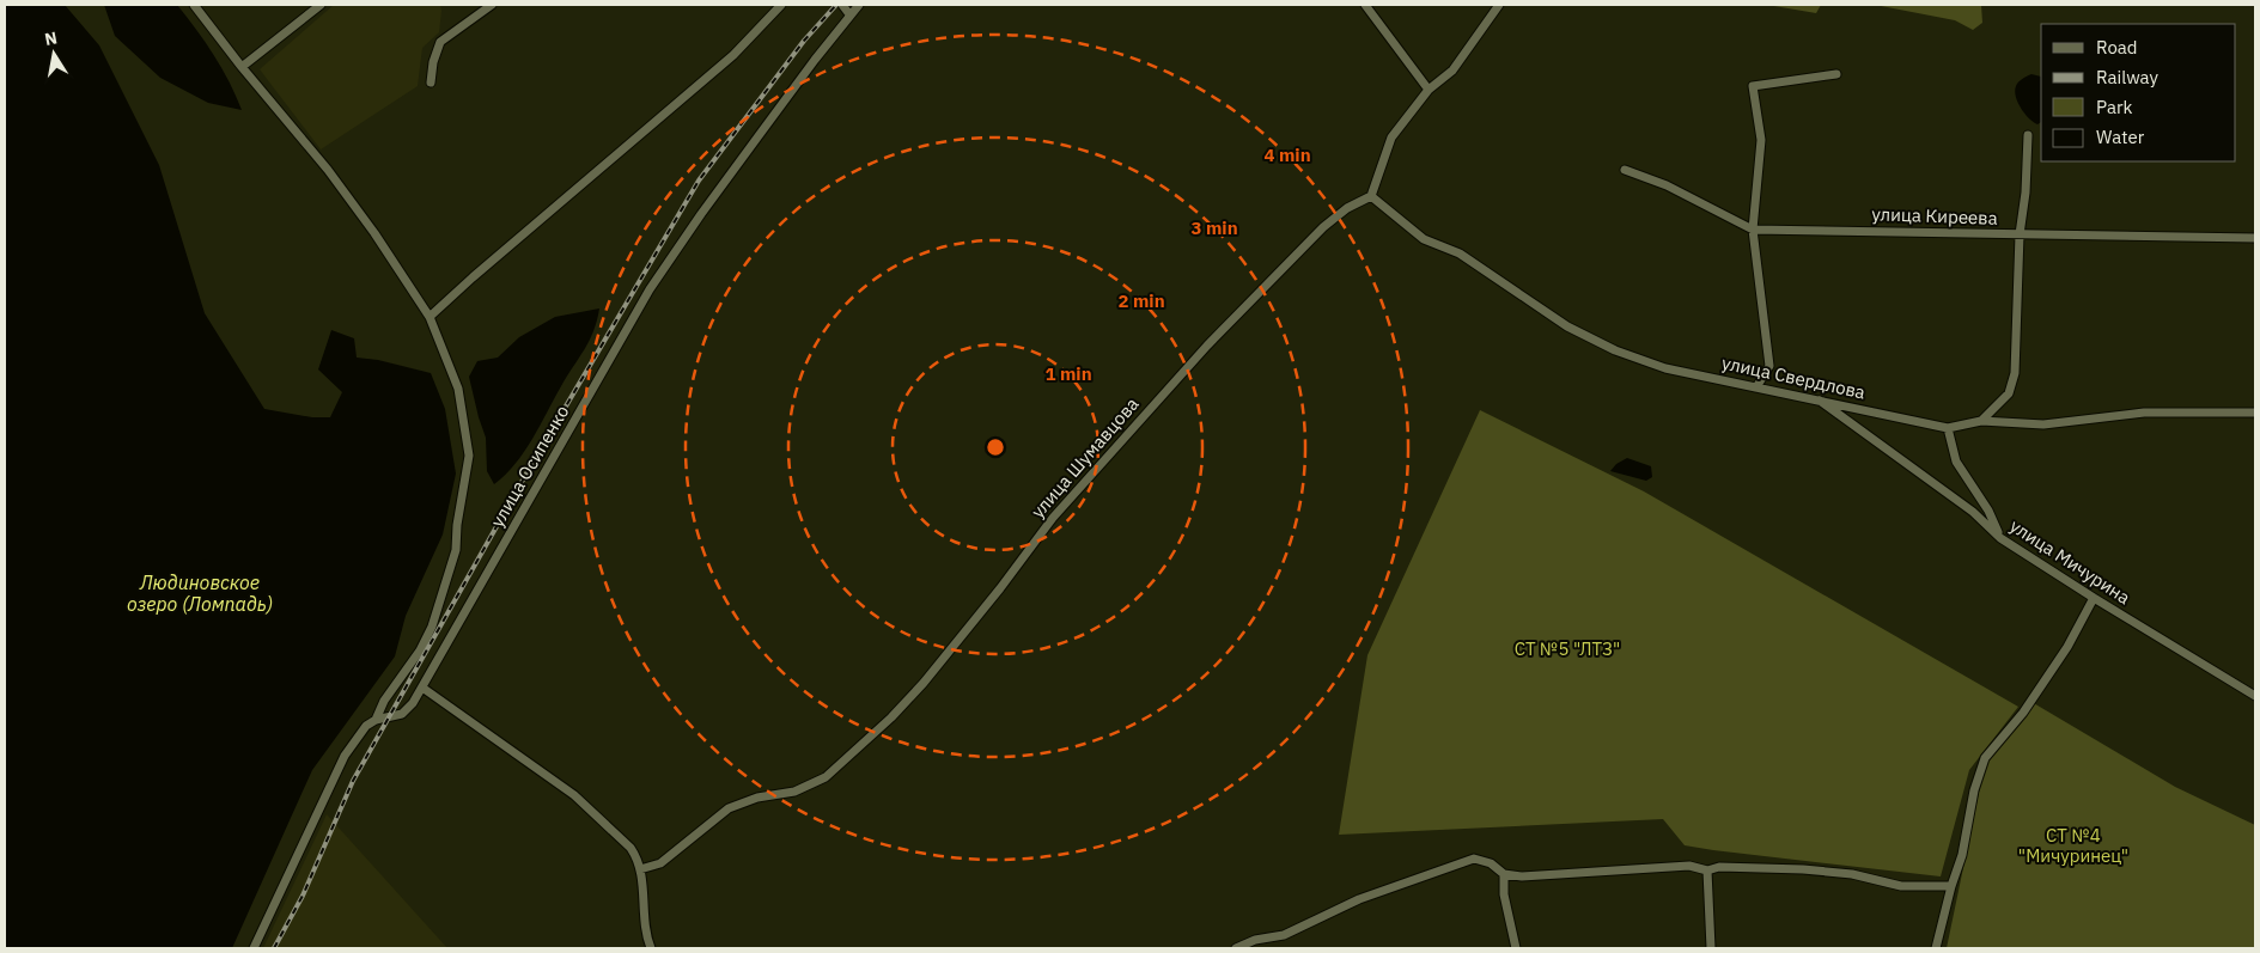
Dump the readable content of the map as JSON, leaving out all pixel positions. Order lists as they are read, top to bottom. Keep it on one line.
{"streets":{"street":["улица Киреева","улица Свердлова","улица Шумавцова","улица Осипенко","улица Мичурина"]},"crossings":[["улица Свердлова","улица Шумавцова"],["улица Свердлова","улица Мичурина"]],"water":["Людиновское озеро (Ломпадь)"],"parks":["СТ №5 \"ЛТЗ\"","СТ №4 \"Мичуринец\""],"legend":["Road","Railway","Park","Water"],"north":"top","rings":["4 min","3 min","2 min","1 min"]}
